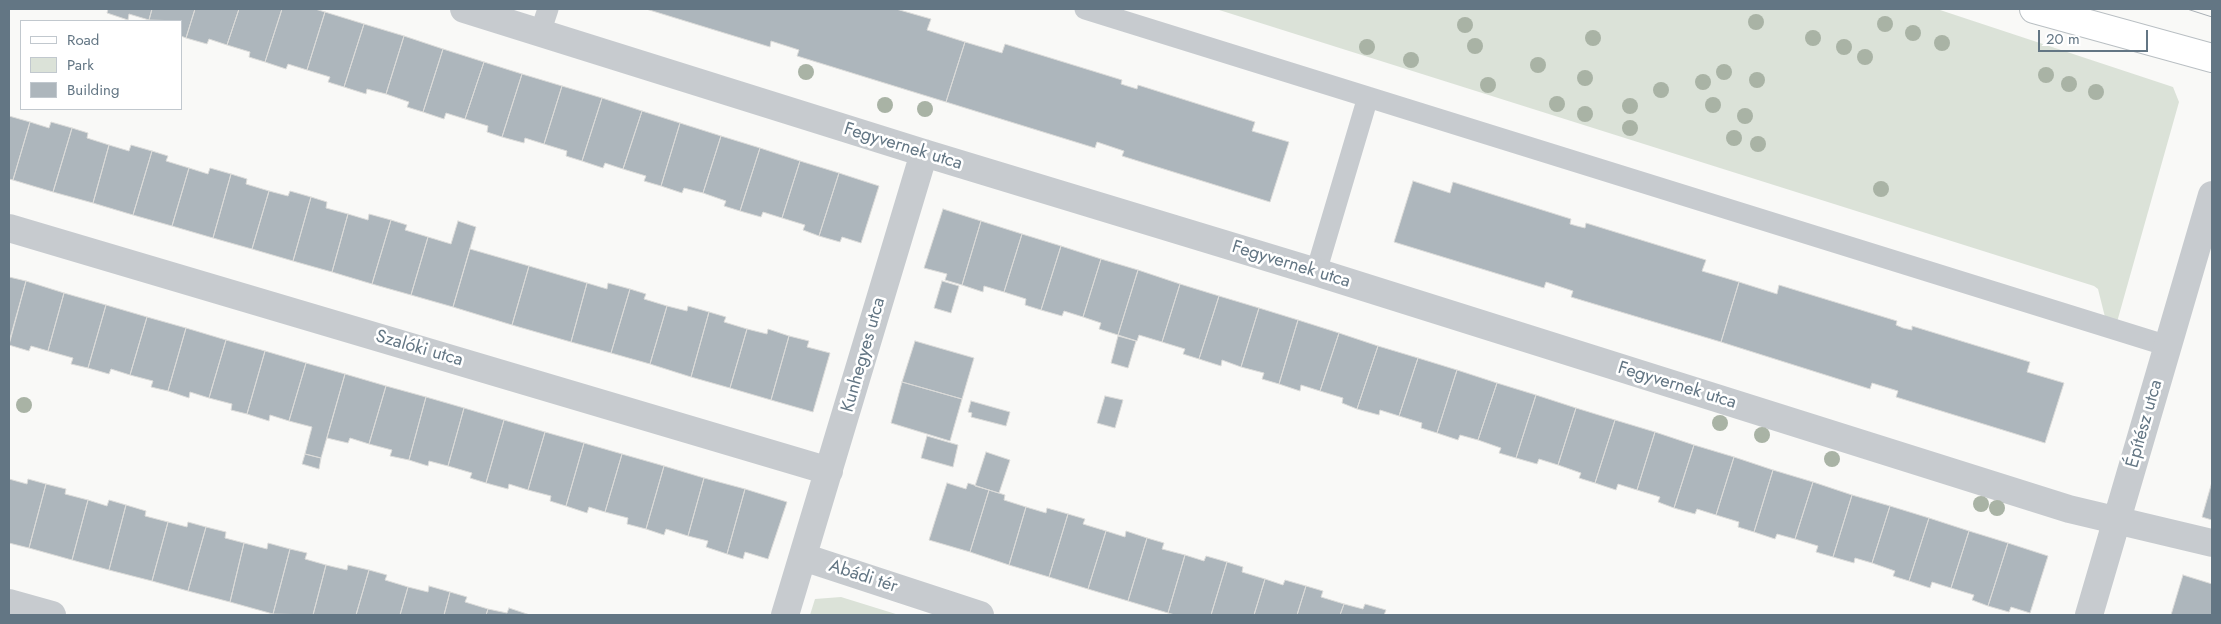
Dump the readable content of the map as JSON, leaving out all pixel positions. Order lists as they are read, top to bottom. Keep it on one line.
{"streets":{"street":["Fegyvernek utca","Szalóki utca","Kunhegyes utca","Építész utca","Abádi tér"]},"crossings":[["Fegyvernek utca","Kunhegyes utca"],["Fegyvernek utca","Építész utca"],["Szalóki utca","Kunhegyes utca"],["Kunhegyes utca","Abádi tér"]],"legend":["Road","Park","Building"],"scale_bar":"20 m"}
